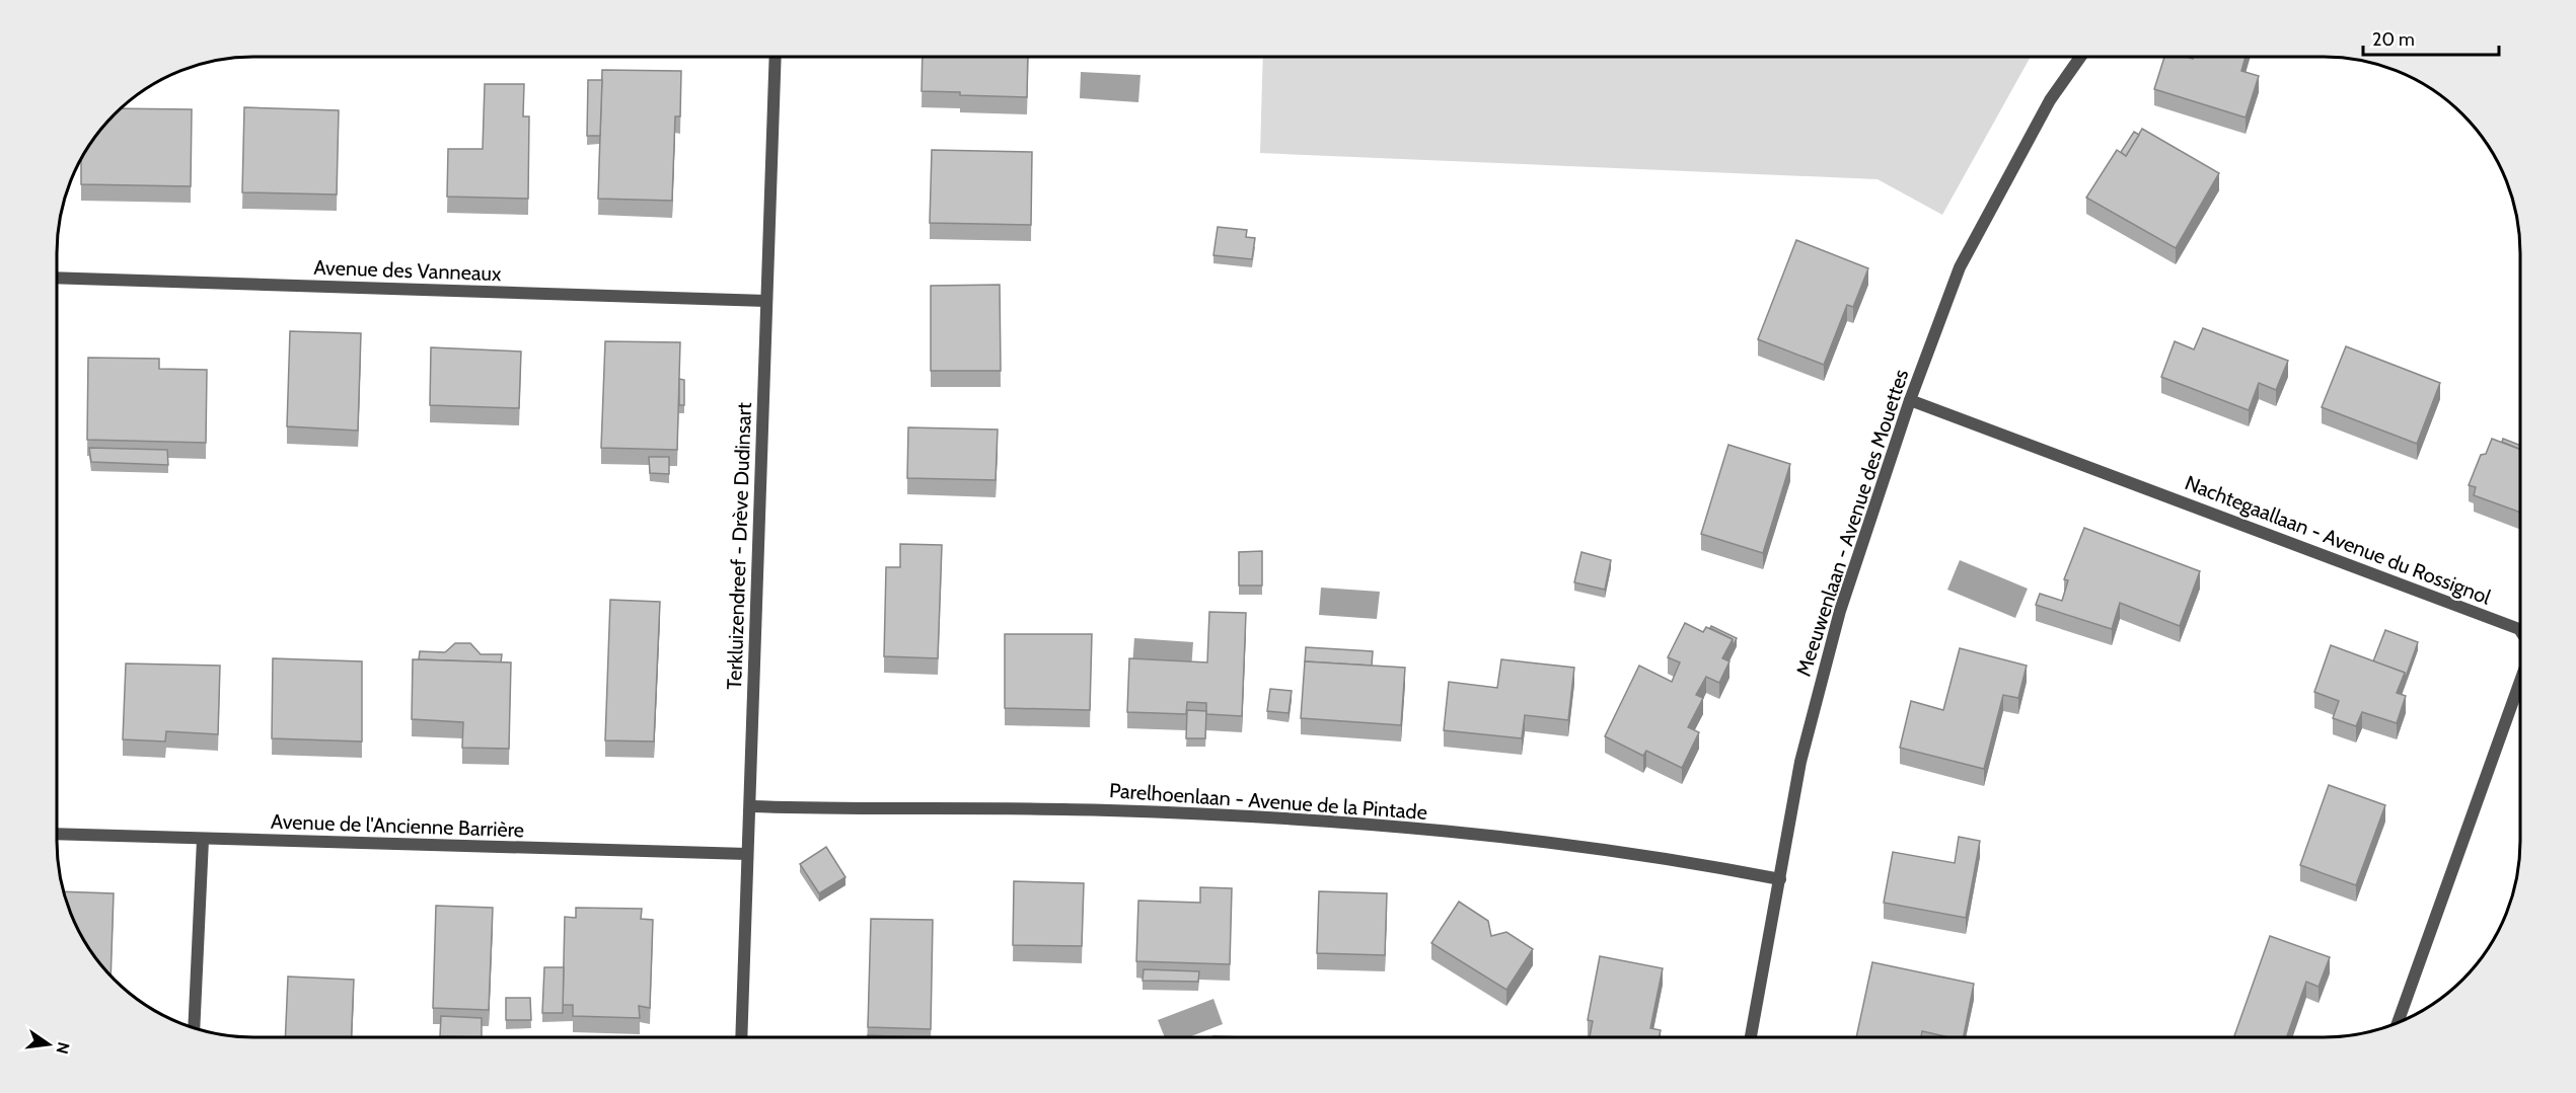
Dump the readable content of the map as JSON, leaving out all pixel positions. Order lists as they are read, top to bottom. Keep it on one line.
{"streets":{"street":["Avenue des Vanneaux","Meeuwenlaan - Avenue des Mouettes","Nachtegaallaan - Avenue du Rossignol","Terkluizendreef - Drève Dudinsart","Parelhoenlaan - Avenue de la Pintade","Avenue de l'Ancienne Barrière"]},"crossings":[["Avenue des Vanneaux","Terkluizendreef - Drève Dudinsart"],["Meeuwenlaan - Avenue des Mouettes","Nachtegaallaan - Avenue du Rossignol"],["Meeuwenlaan - Avenue des Mouettes","Parelhoenlaan - Avenue de la Pintade"],["Terkluizendreef - Drève Dudinsart","Parelhoenlaan - Avenue de la Pintade"],["Terkluizendreef - Drève Dudinsart","Avenue de l'Ancienne Barrière"]],"scale_bar":"20 m","north":"right"}
